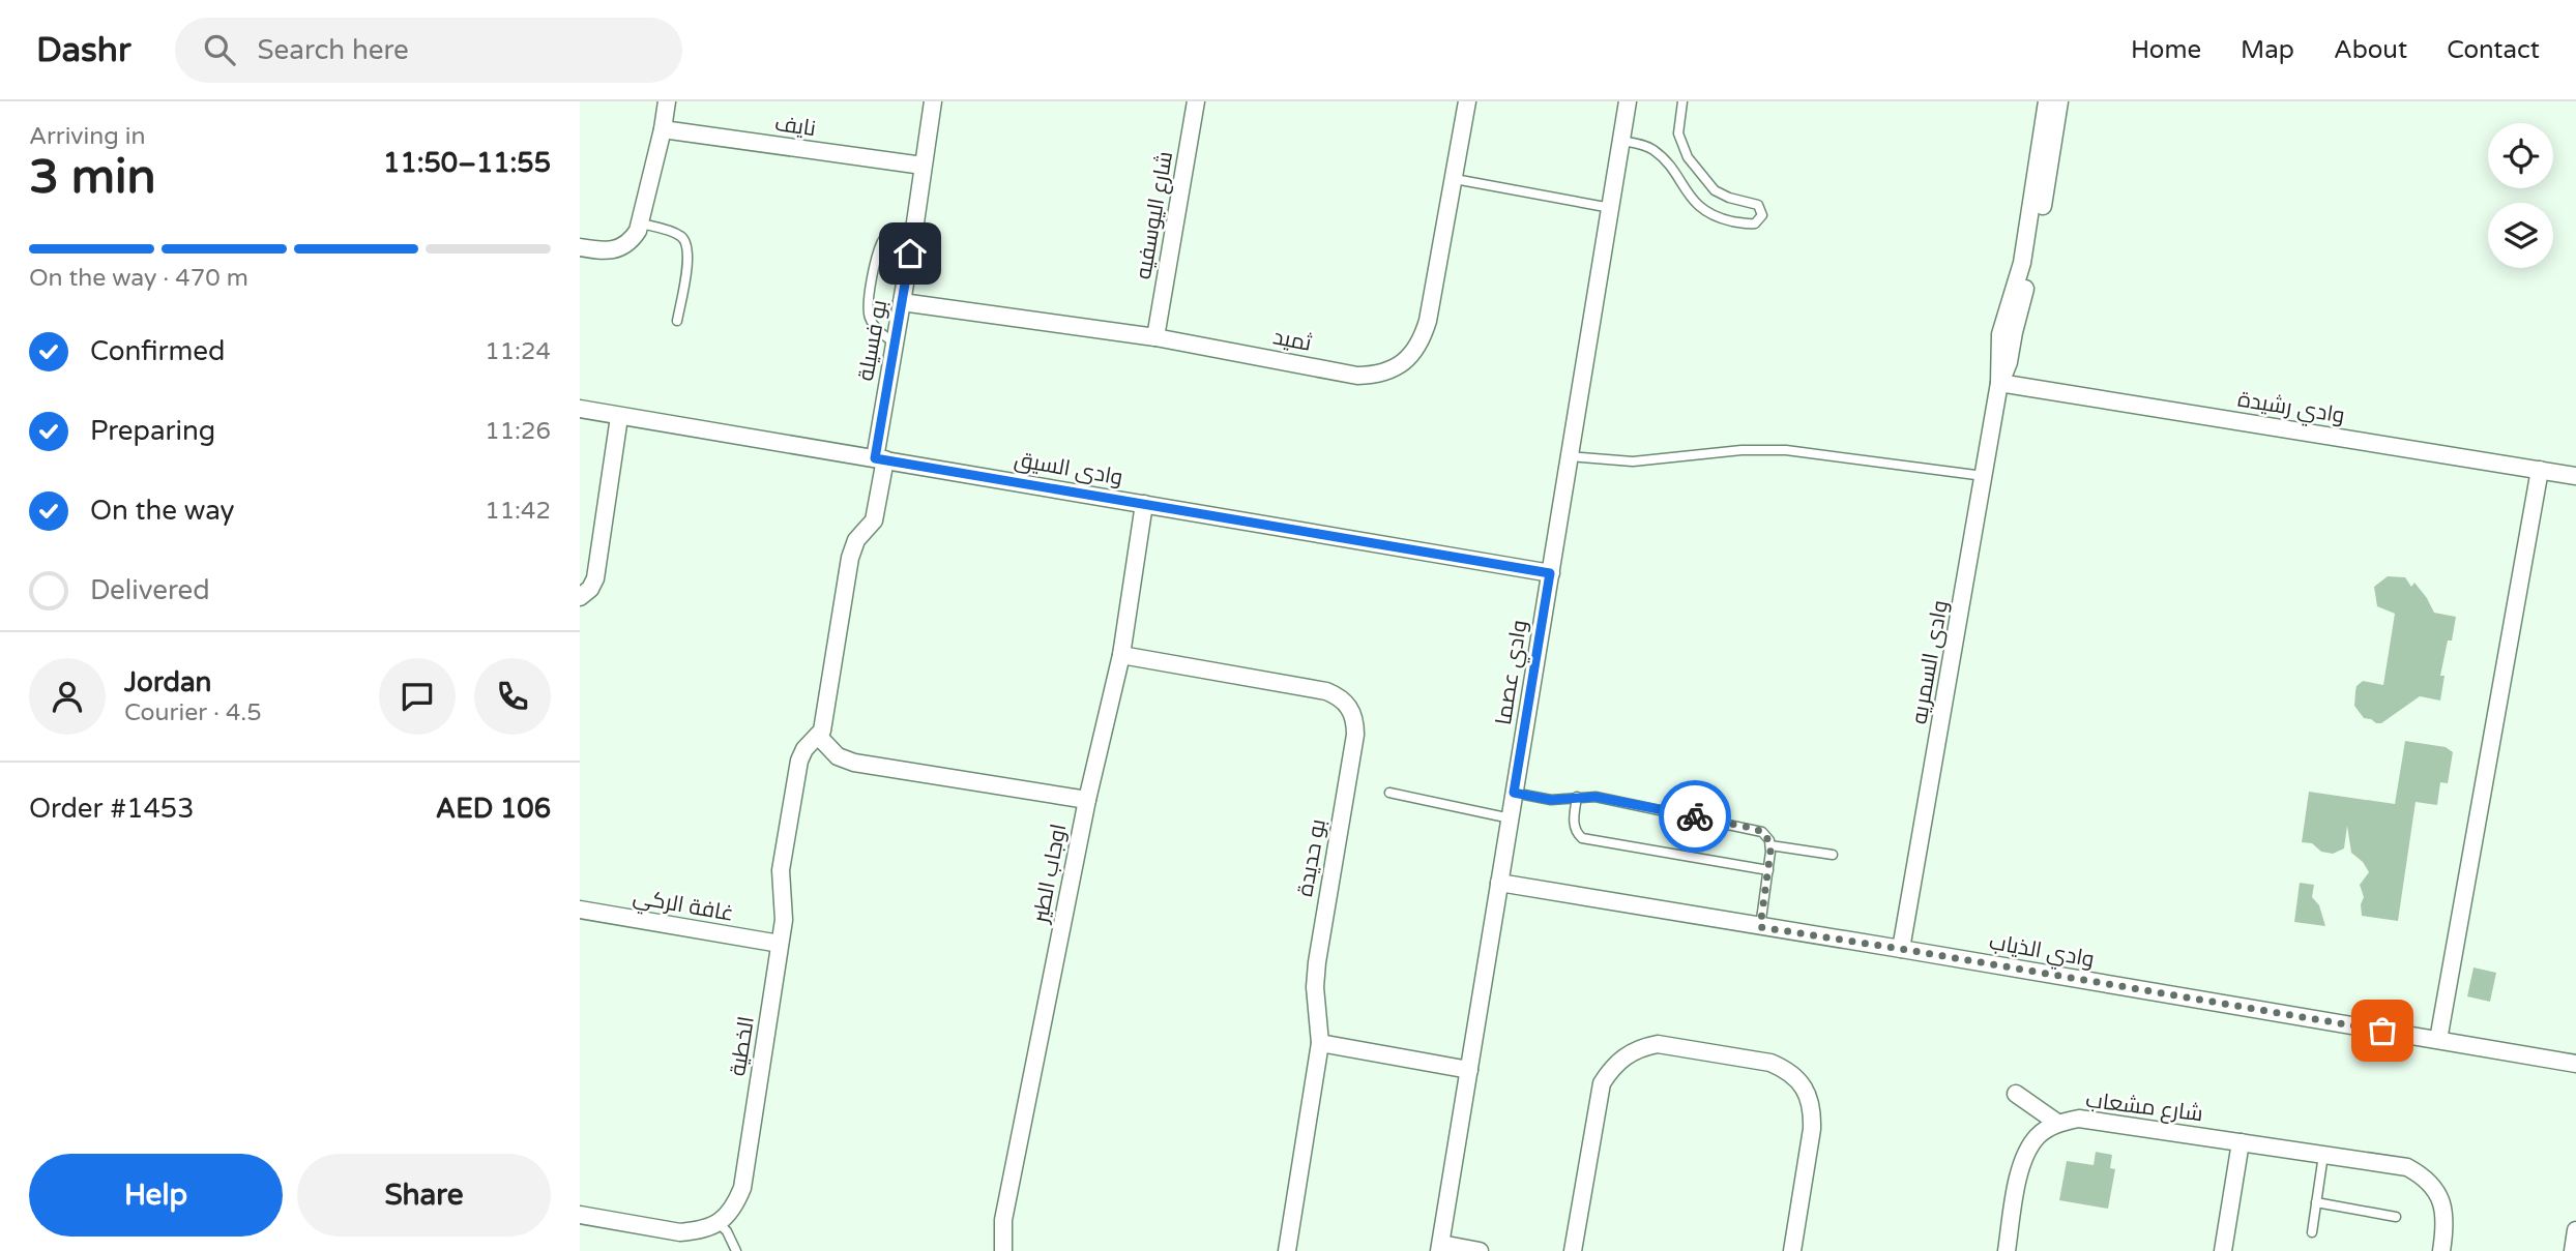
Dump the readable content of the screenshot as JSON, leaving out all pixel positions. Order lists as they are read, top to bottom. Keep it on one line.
{"streets":{"street":["نايف","شارع اليوسفيه","بو فسيلة","ثميد","وادي رشيدة","وادى السيق","وادى السمريه","وادي عصما","بو حديدة","اوجاب الطير","غافة الركي","وادي الذياب","الخطية","شارع مشعاب"]},"crossings":[["نايف","بو فسيلة"],["شارع اليوسفيه","ثميد"],["بو فسيلة","ثميد"],["بو فسيلة","وادى السيق"],["بو فسيلة","الخطية"],["وادي رشيدة","وادى السمريه"],["وادى السيق","وادي عصما"],["وادى السيق","اوجاب الطير"],["وادى السيق","الخطية"],["وادى السمريه","وادي الذياب"],["وادي عصما","وادي الذياب"],["بو حديدة","اوجاب الطير"],["غافة الركي","الخطية"]],"page":{"header":"Dashr","search":"Search here","nav":["Home","Map","About","Contact"],"heading":["3 min","Arriving in","11:50–11:55"],"panel":["Jordan","Courier · 4.5","Order #1453","AED 106"],"bar":"On the way · 470 m","list":[["Confirmed","11:24"],["Preparing","11:26"],["On the way","11:42"],"Delivered"],"buttons":["Help","Share"]}}
